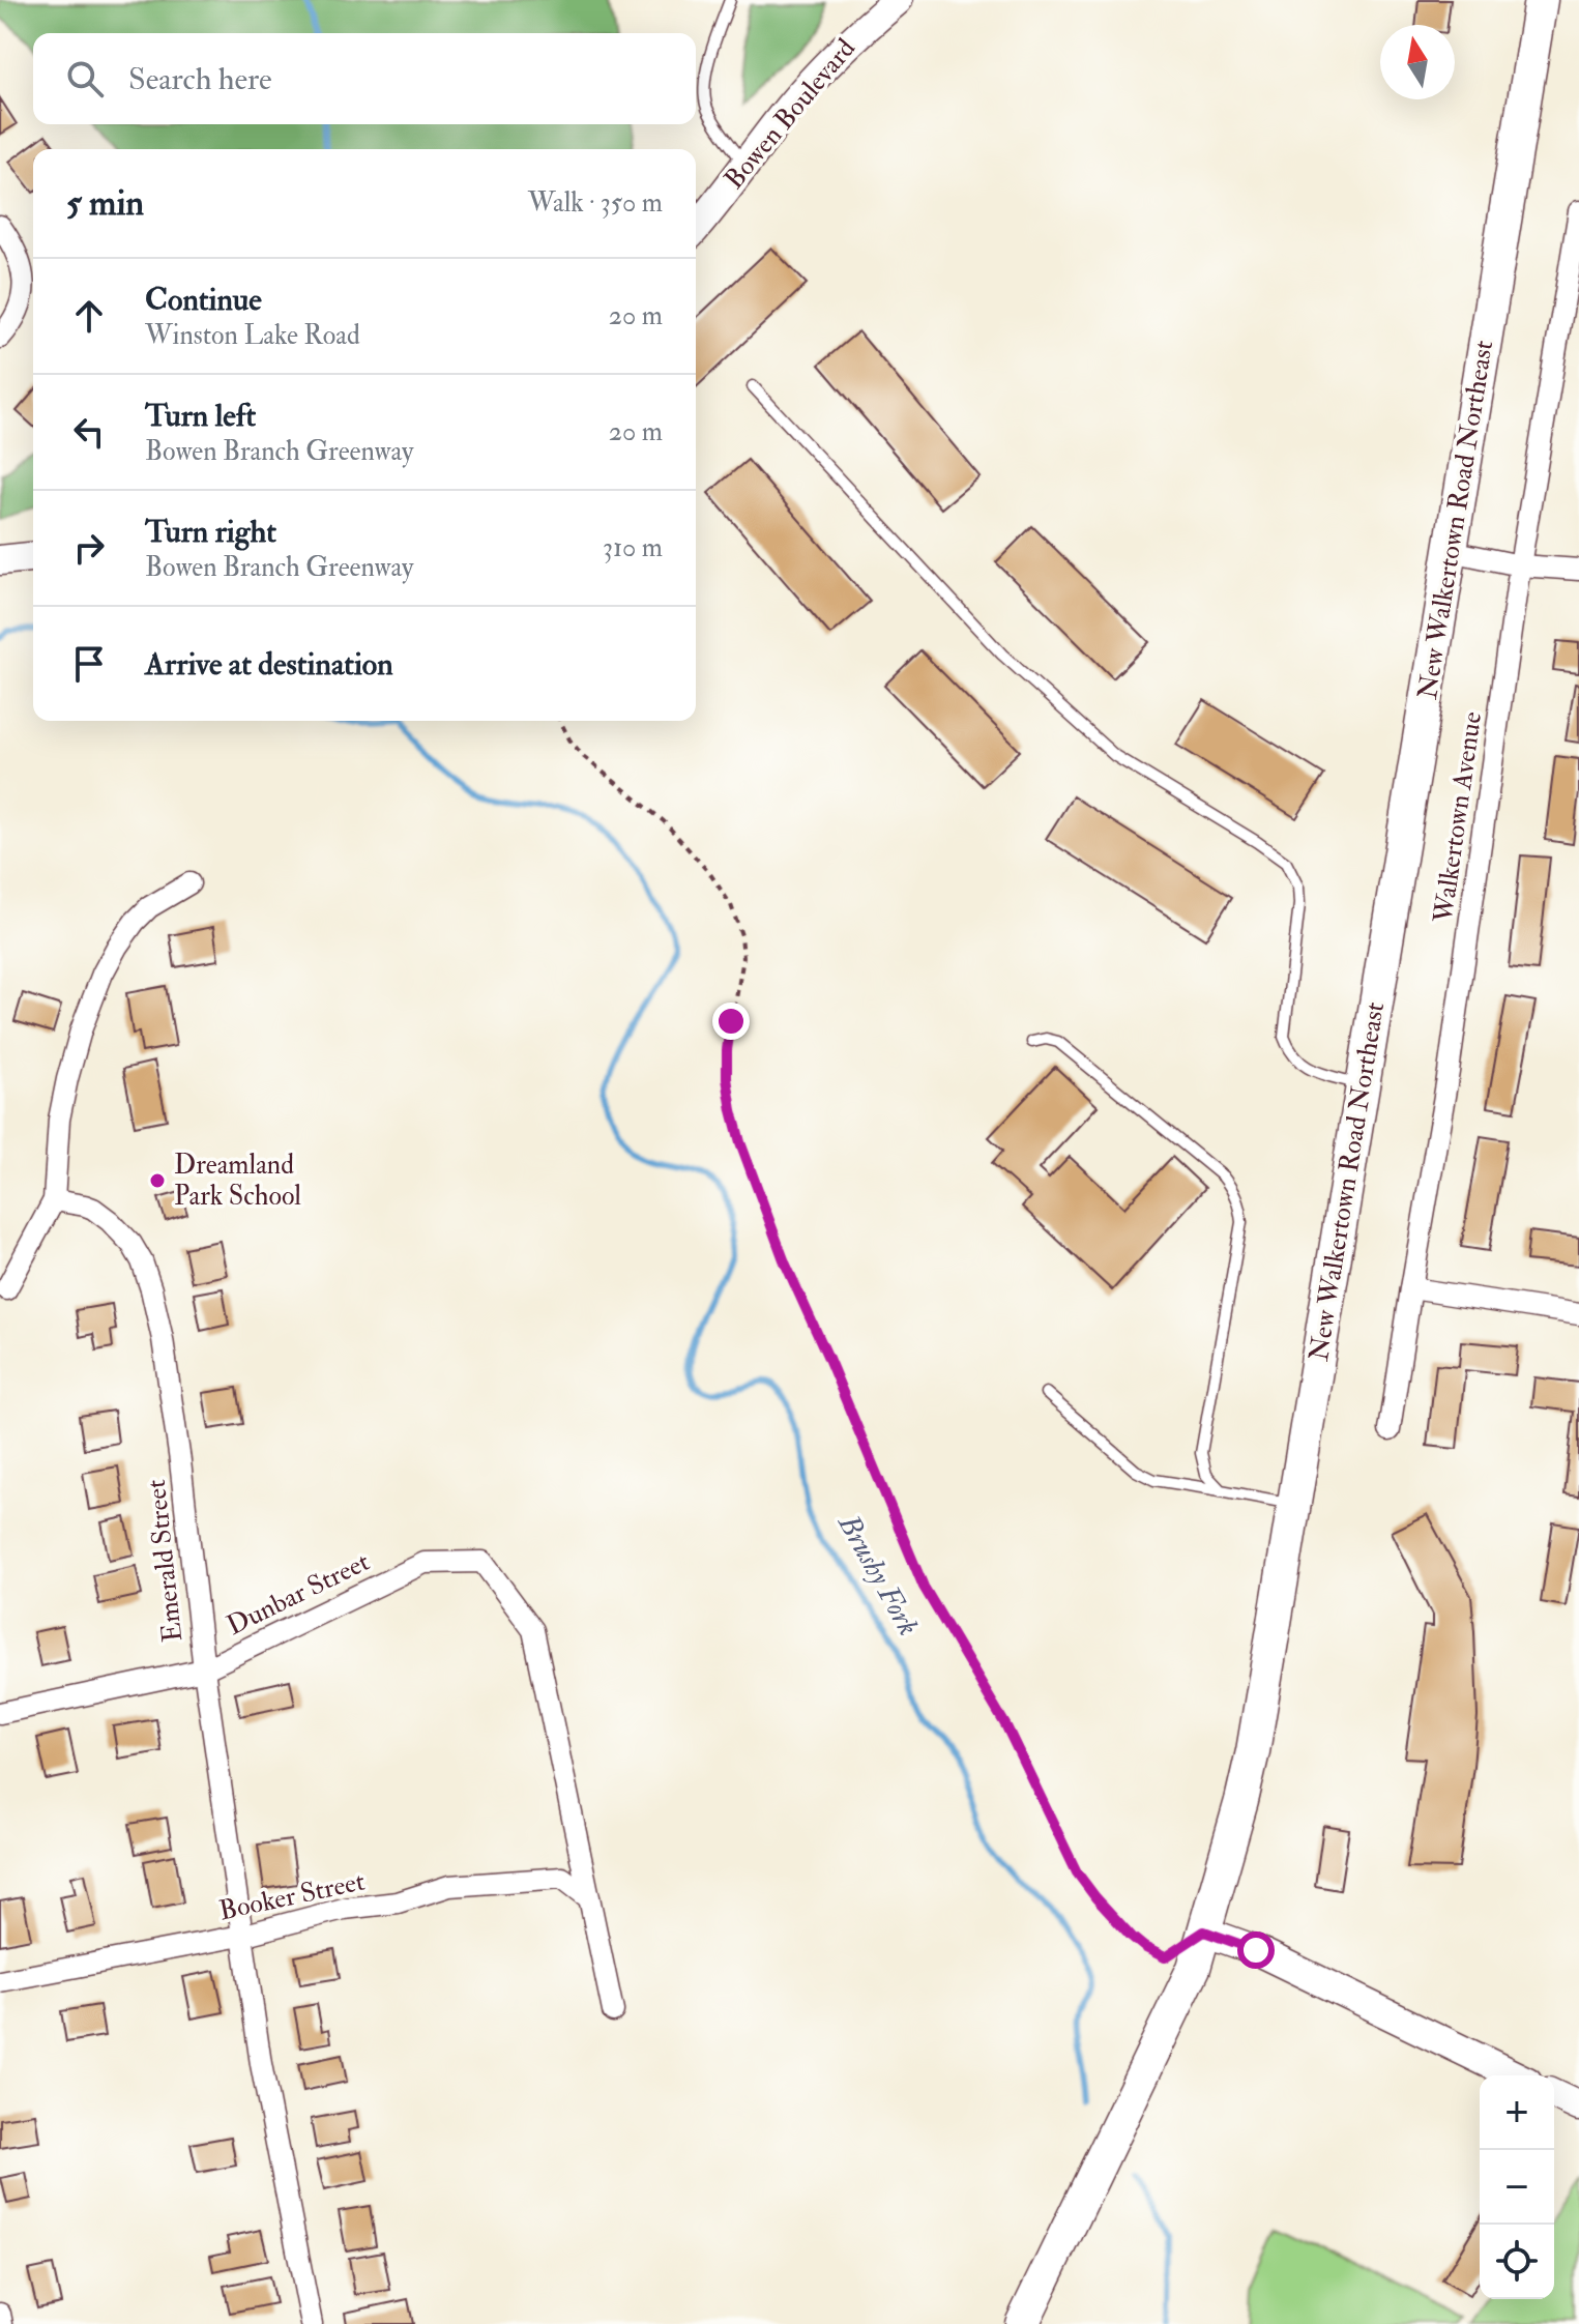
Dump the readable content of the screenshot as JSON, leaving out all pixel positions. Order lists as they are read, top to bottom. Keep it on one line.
{"streets":{"main road":["New Walkertown Road Northeast"],"street":["Bowen Boulevard","Walkertown Avenue","Emerald Street","Dunbar Street","Booker Street"]},"crossings":[["Emerald Street","Dunbar Street"],["Emerald Street","Booker Street"],["Dunbar Street","Booker Street"]],"water":["Brushy Fork"],"places":["Dreamland Park School"],"north":"top","page":{"search":"Search here","heading":["5 min","Walk · 350 m"],"list":[["Continue","Winston Lake Road","20 m"],["Turn left","Bowen Branch Greenway","20 m"],["Turn right","Bowen Branch Greenway","310 m"],"Arrive at destination"],"map_buttons":["+","−"]}}
